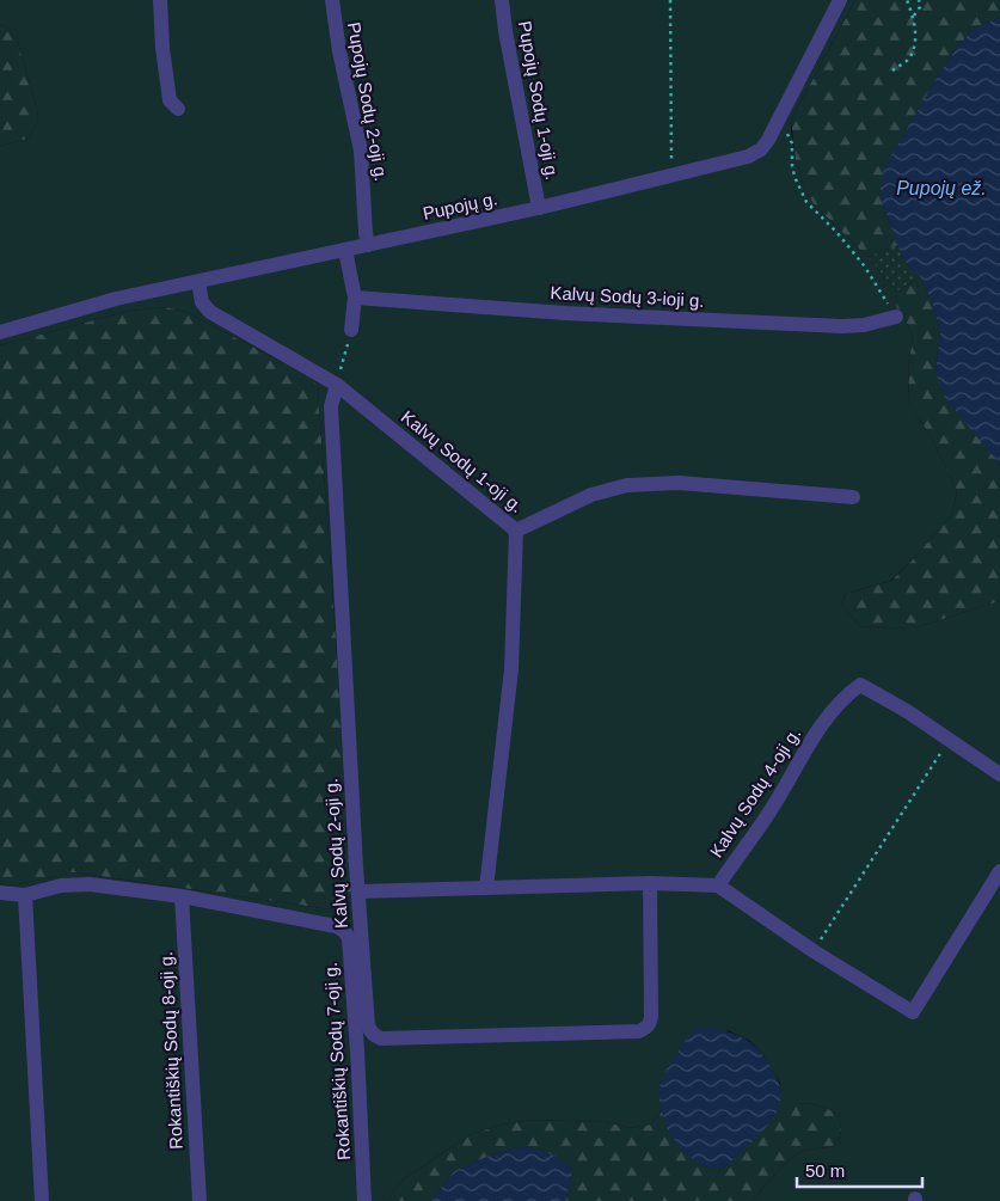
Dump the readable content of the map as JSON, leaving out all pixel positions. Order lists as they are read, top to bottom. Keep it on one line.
{"streets":{"street":["Pupojų Sodų 1-oji g.","Pupojų Sodų 2-oji g.","Pupojų g.","Kalvų Sodų 3-ioji g.","Kalvų Sodų 1-oji g.","Kalvų Sodų 4-oji g.","Kalvų Sodų 2-oji g.","Rokantiškių Sodų 8-oji g.","Rokantiškių Sodų 7-oji g."]},"crossings":[["Pupojų Sodų 1-oji g.","Pupojų g."],["Pupojų Sodų 2-oji g.","Pupojų g."],["Pupojų g.","Kalvų Sodų 1-oji g."],["Kalvų Sodų 1-oji g.","Kalvų Sodų 2-oji g."],["Kalvų Sodų 4-oji g.","Kalvų Sodų 2-oji g."],["Rokantiškių Sodų 8-oji g.","Rokantiškių Sodų 7-oji g."]],"water":["Pupojų ež."],"scale_bar":"50 m"}
